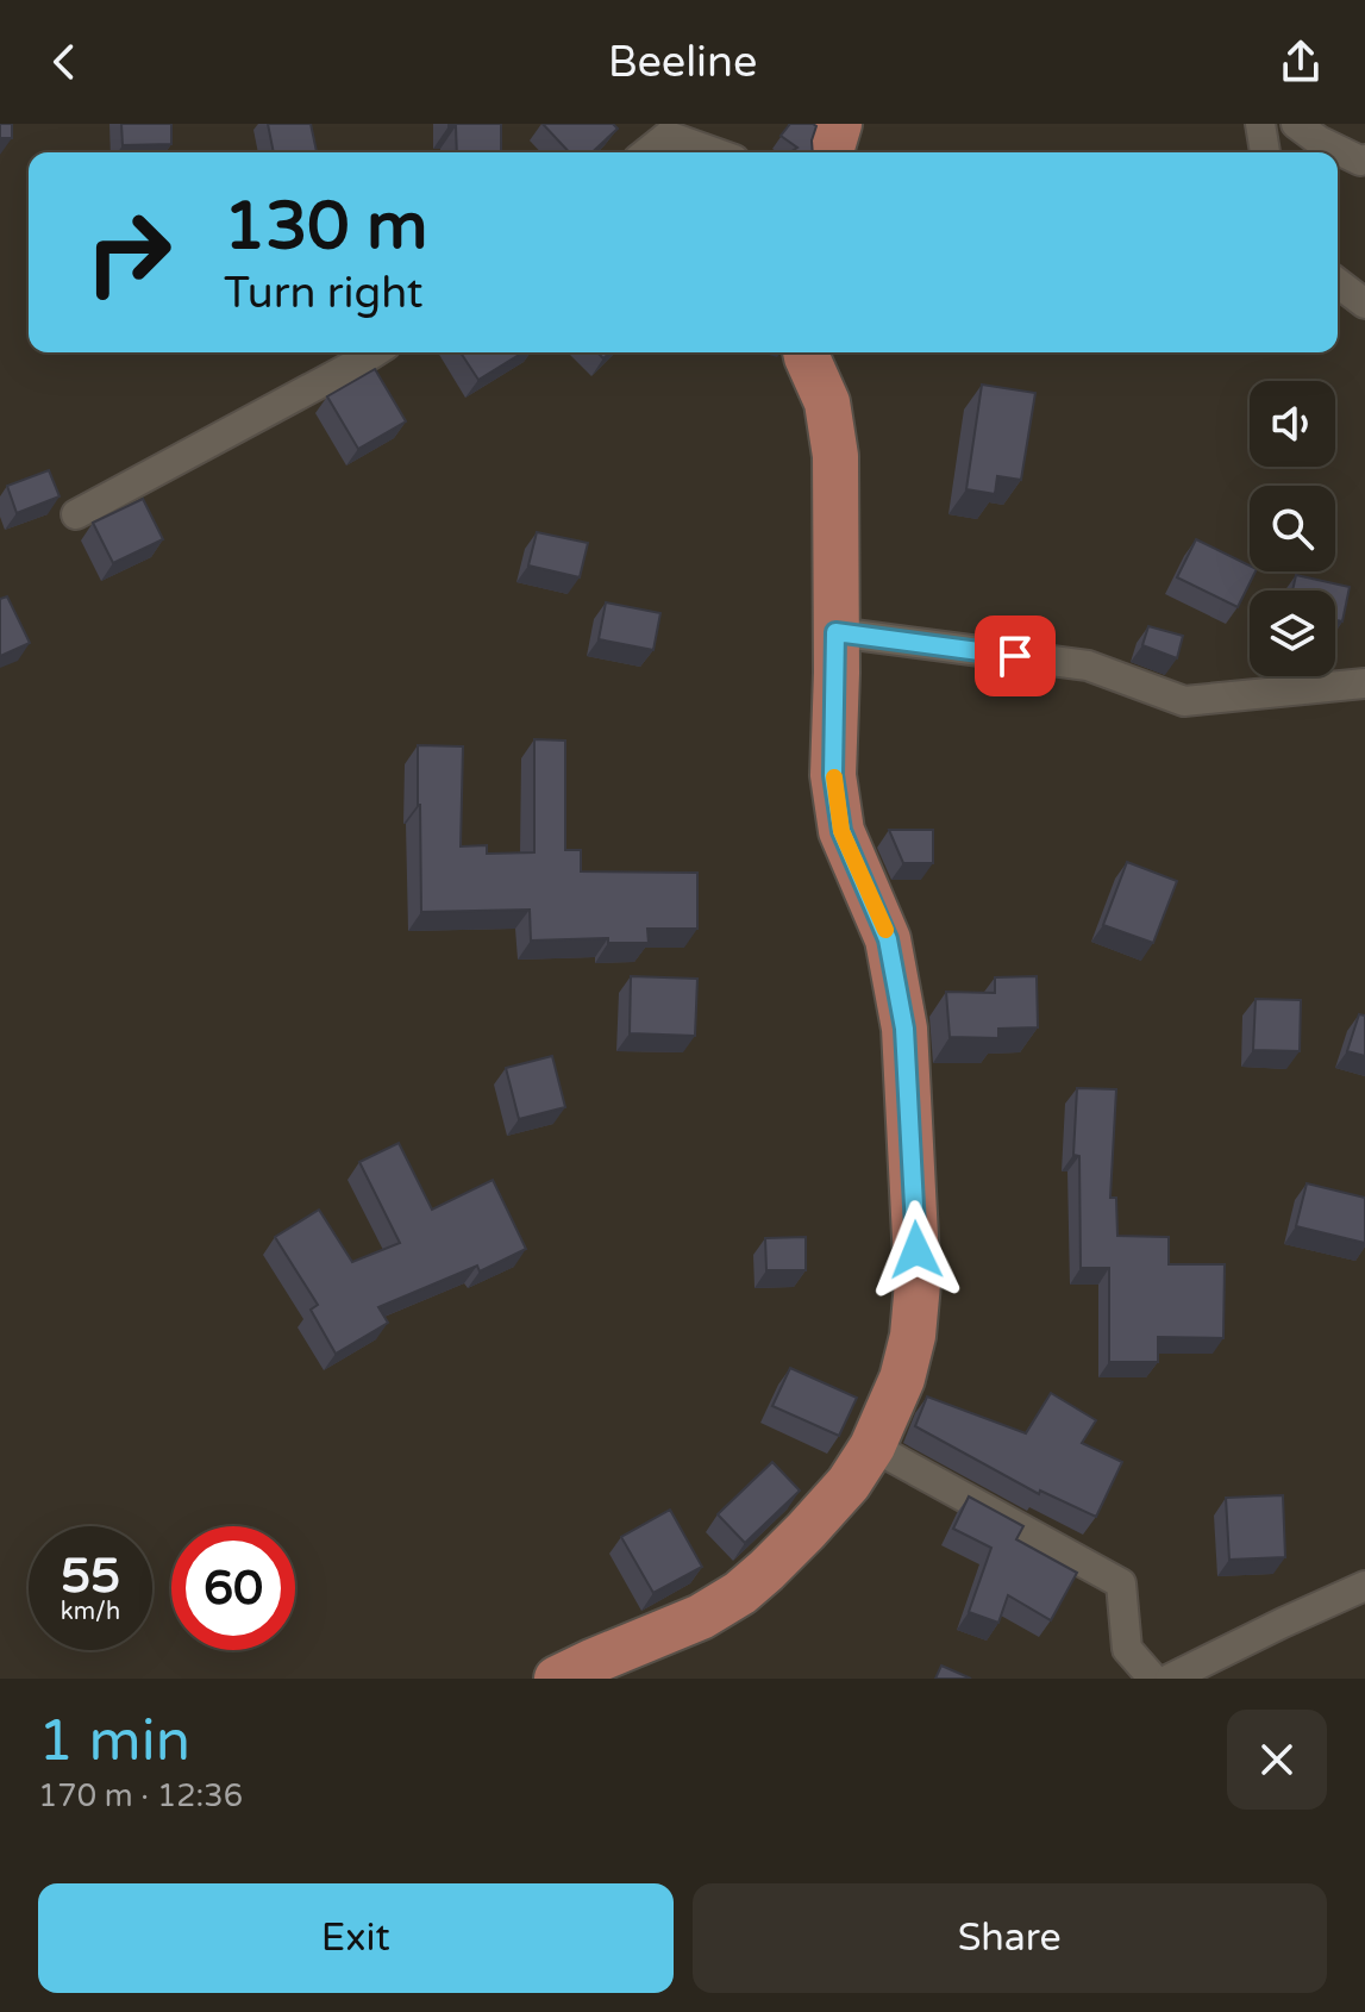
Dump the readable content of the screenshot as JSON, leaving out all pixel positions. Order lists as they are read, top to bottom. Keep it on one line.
{"page":{"header":"Beeline","turn":["130 m","Turn right"],"speed":"55 km/h","limit":"60","heading":["1 min","170 m · 12:36"],"buttons":["Exit","Share"]}}
